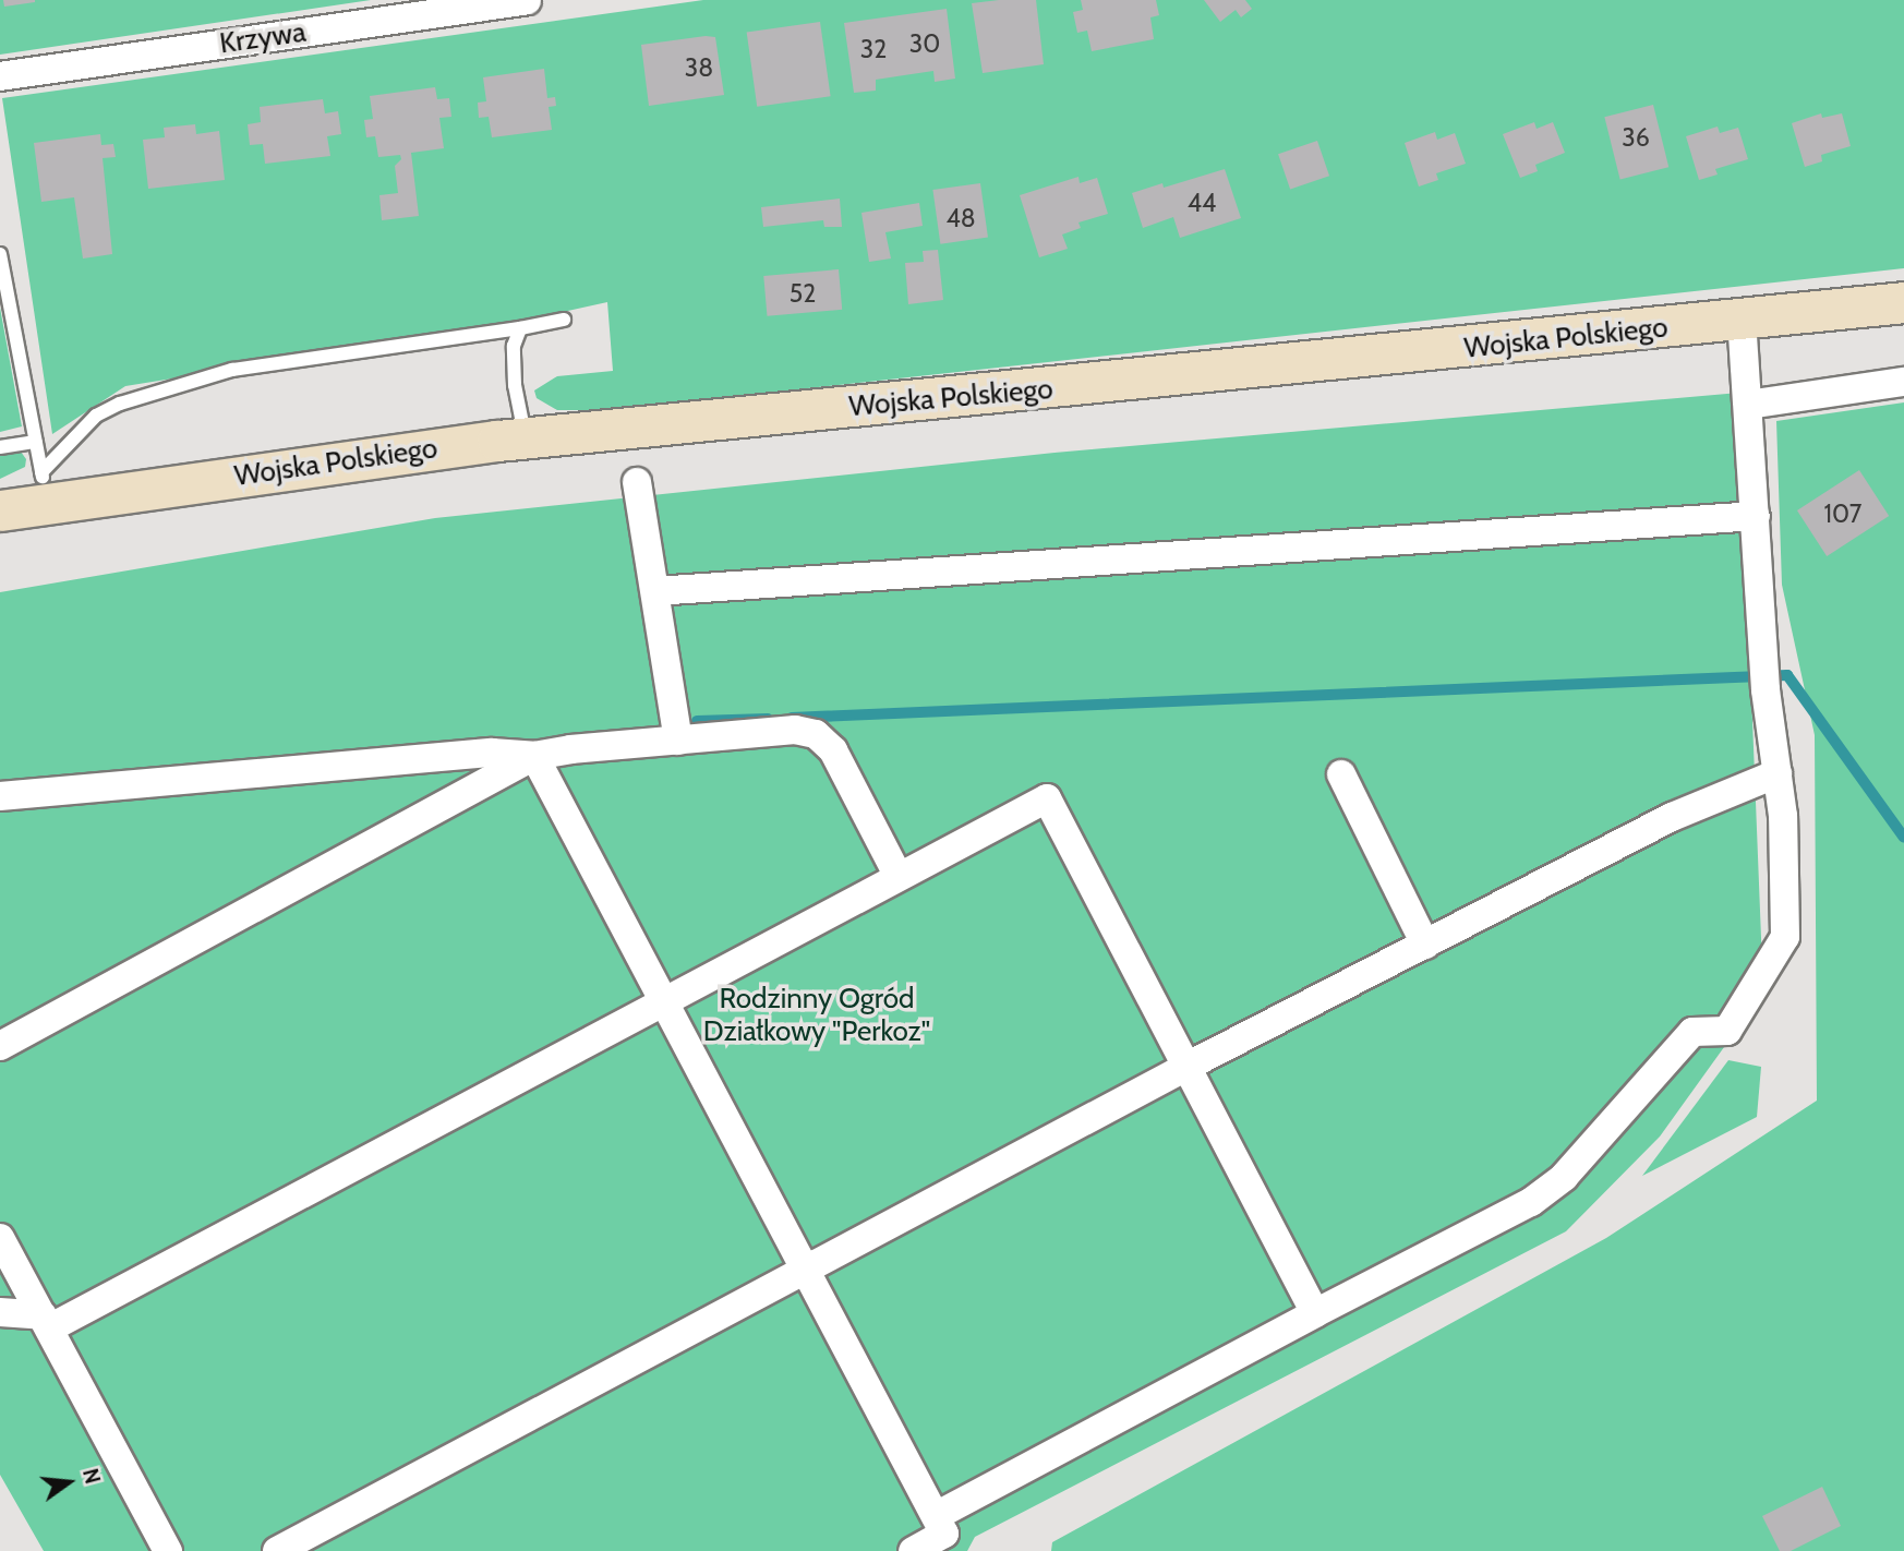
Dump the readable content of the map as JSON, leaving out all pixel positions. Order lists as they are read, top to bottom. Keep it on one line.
{"streets":{"street":["Krzywa","Wojska Polskiego"]},"parks":["Rodzinny Ogród Działkowy \"Perkoz\""],"house_numbers":["30","32","38","36","44","48","52","107"],"north":"right"}
